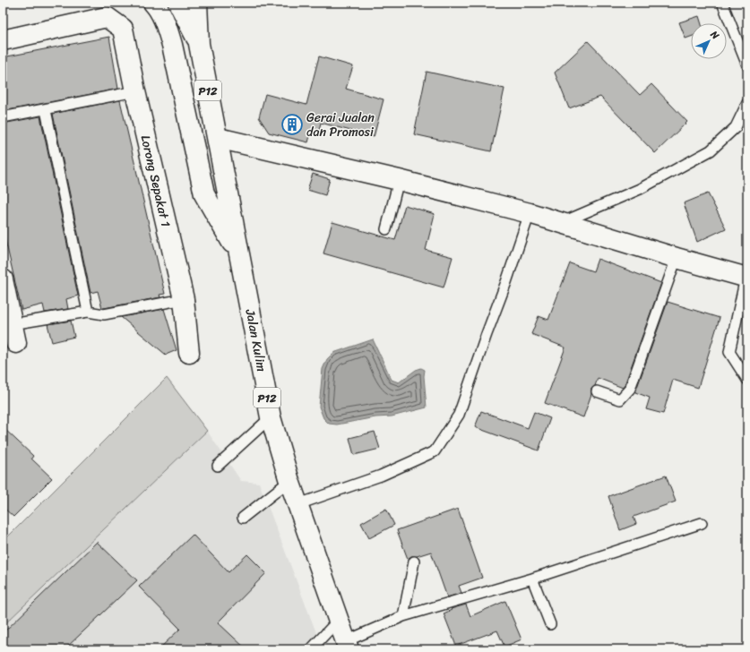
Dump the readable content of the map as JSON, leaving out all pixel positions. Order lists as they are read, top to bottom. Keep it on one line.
{"streets":{"street":["P12","Lorong Sepakat 1","Jalan Kulim"]},"places":{"building":["Gerai Jualan dan Promosi"]},"north":"top right"}
